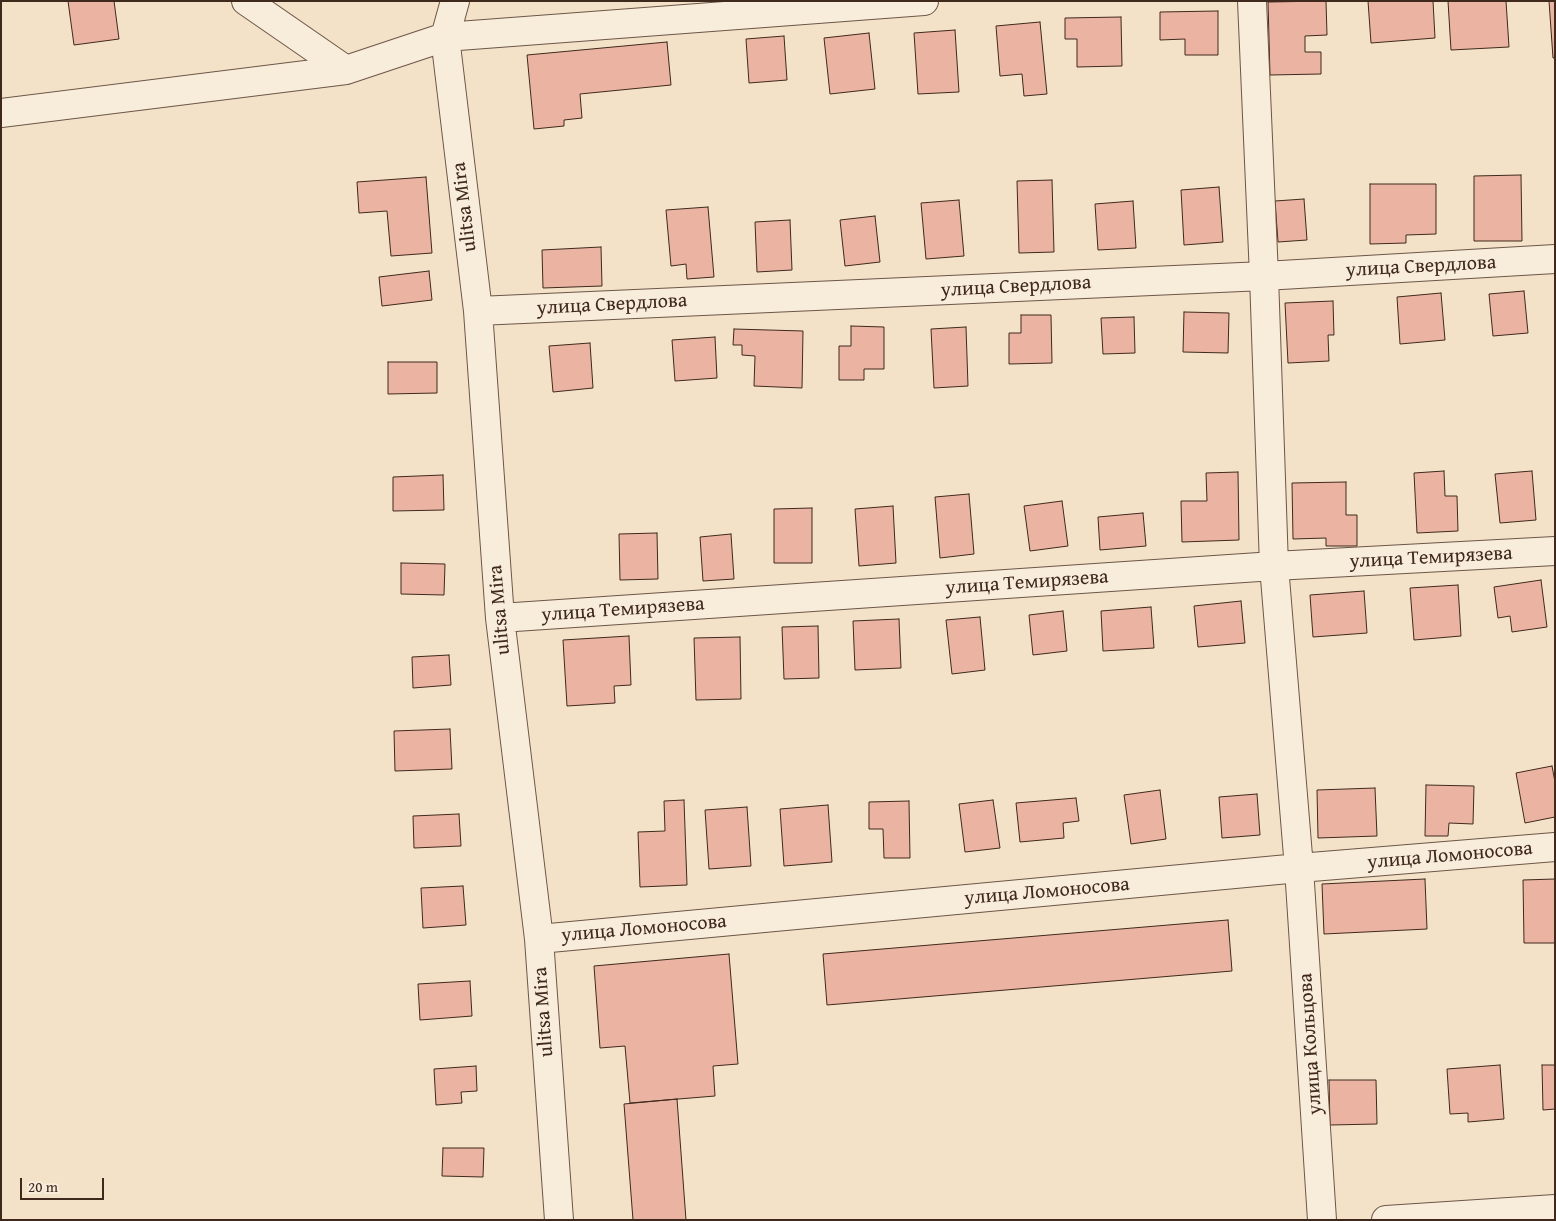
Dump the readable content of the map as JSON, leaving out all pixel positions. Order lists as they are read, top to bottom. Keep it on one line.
{"streets":{"street":["ulitsa Mira","улица Свердлова","улица Темирязева","улица Ломоносова","улица Кольцова"]},"crossings":[["ulitsa Mira","улица Свердлова"],["ulitsa Mira","улица Темирязева"],["ulitsa Mira","улица Ломоносова"],["улица Свердлова","улица Кольцова"],["улица Темирязева","улица Кольцова"],["улица Ломоносова","улица Кольцова"]],"scale_bar":"20 m"}
